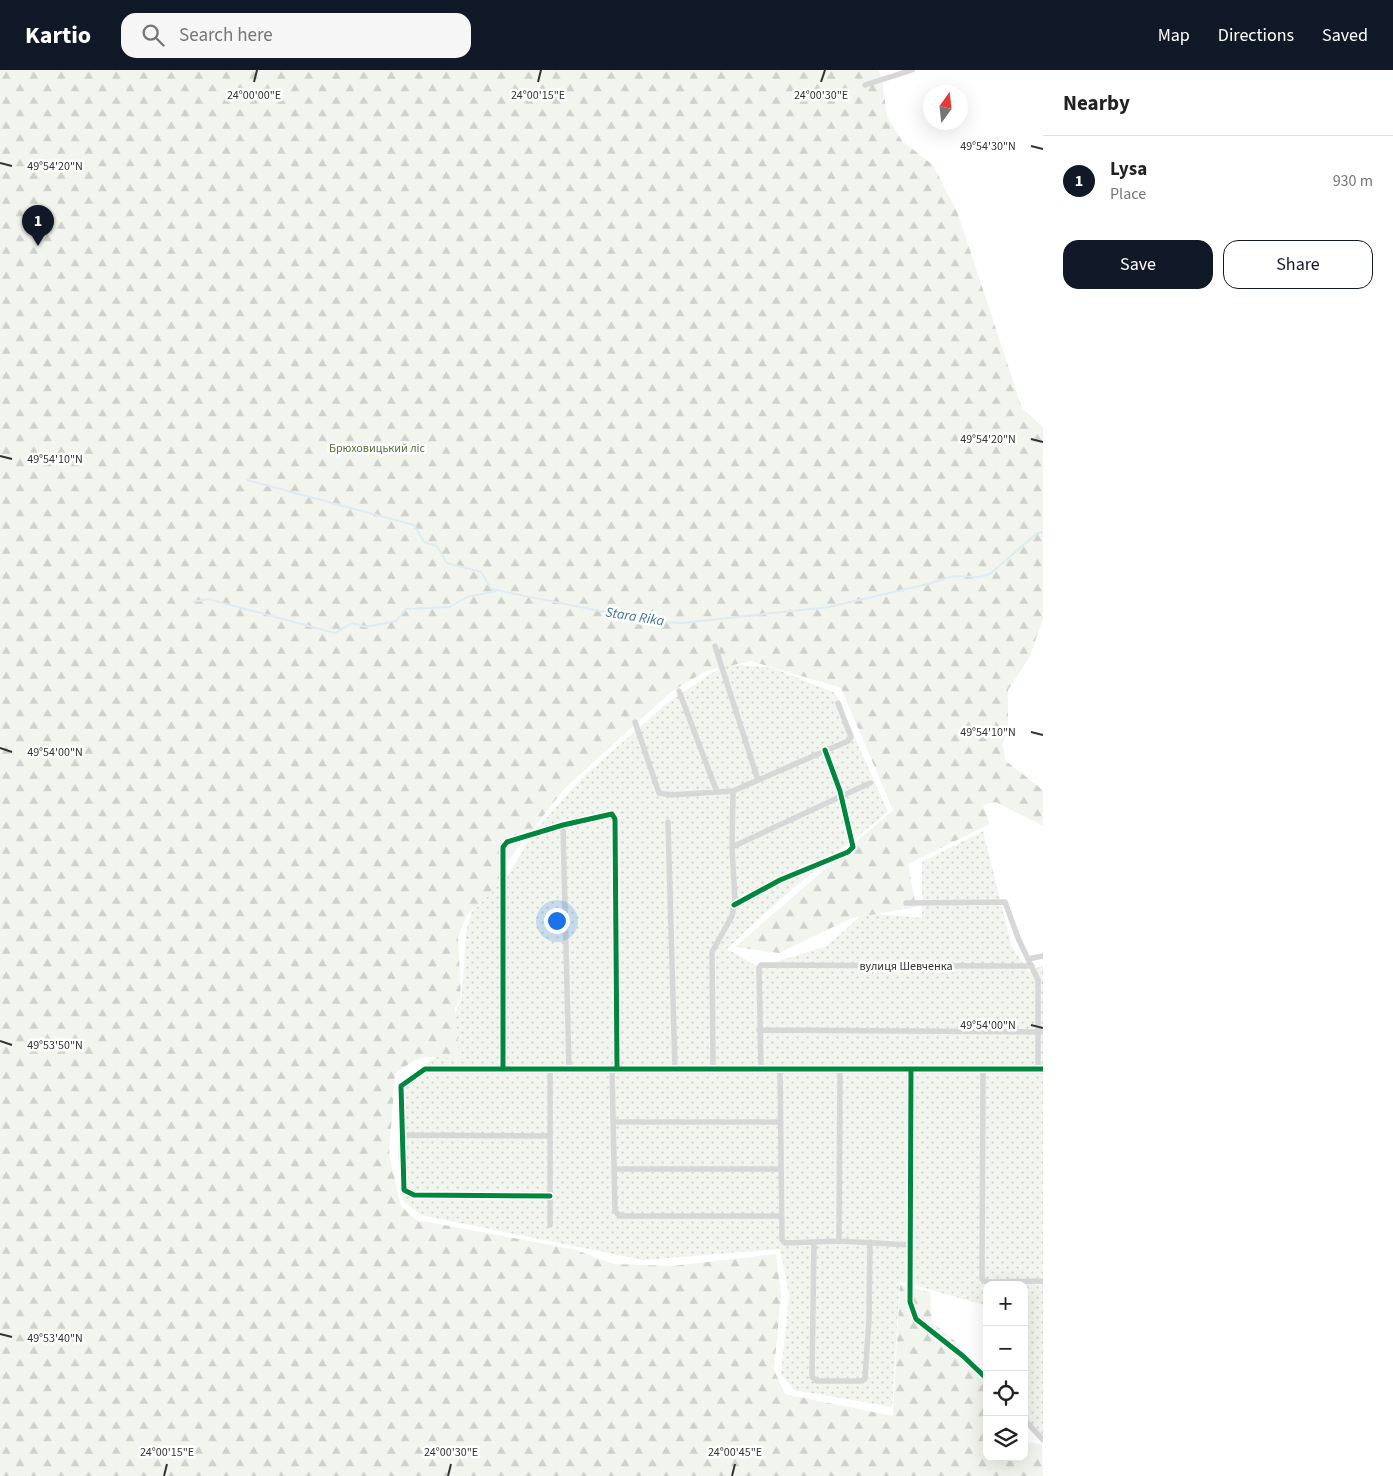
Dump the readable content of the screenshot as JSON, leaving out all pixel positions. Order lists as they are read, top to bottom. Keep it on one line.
{"streets":{"street":["вулиця Шевченка"]},"water":["Stara Rika"],"parks":["Брюховицький ліс"],"north":"top","page":{"header":"Kartio","search":"Search here","nav":["Map","Directions","Saved"],"heading":"Nearby","list":[{"mark":"1","name":"Lysa","note":"Place","value":"930 m"}],"pins":"1","buttons":["Save","Share"],"map_buttons":["+","−"]},"coordinates":["24°00'00\"E","24°00'15\"E","24°00'30\"E","49°54'30\"N","49°54'20\"N","49°54'10\"N","49°54'00\"N","49°53'50\"N","49°53'40\"N","24°00'45\"E"]}
